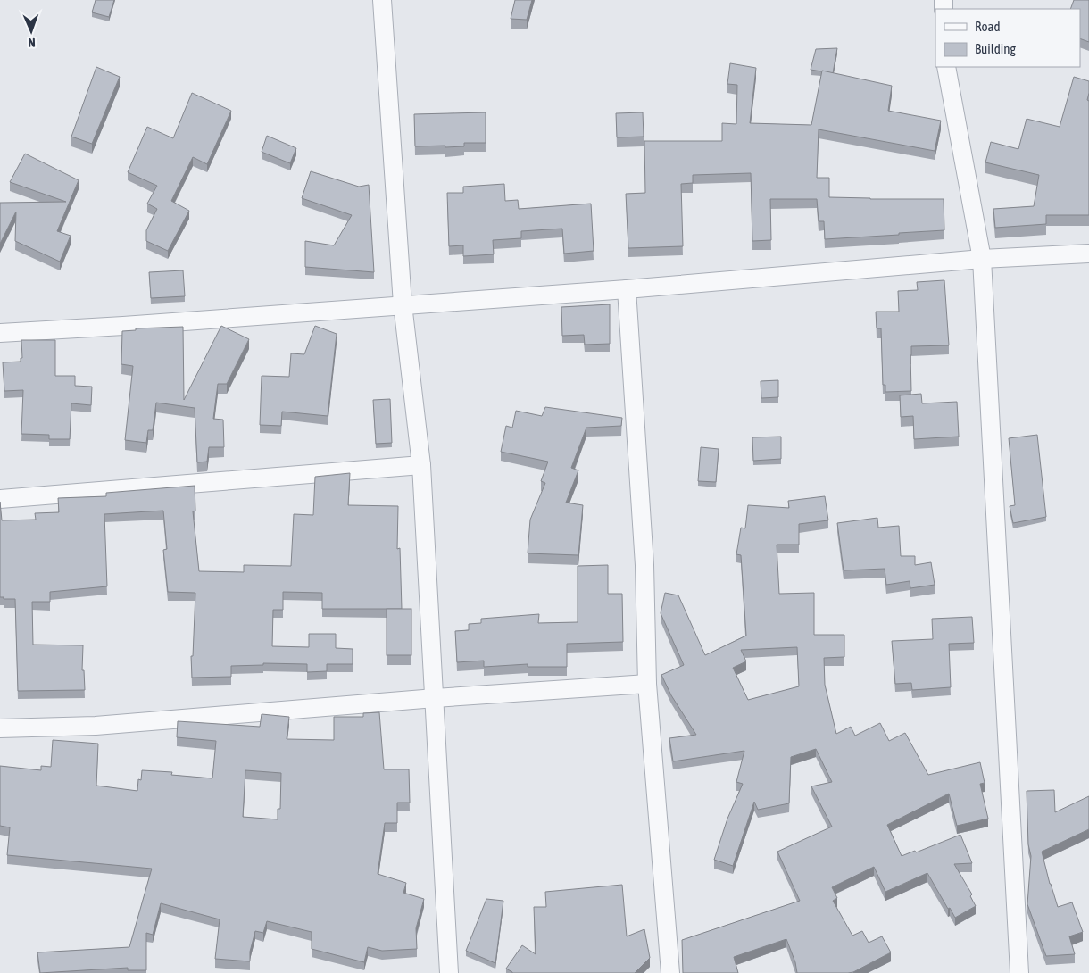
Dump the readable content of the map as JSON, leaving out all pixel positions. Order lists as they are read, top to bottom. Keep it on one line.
{"legend":["Road","Building"],"north":"bottom"}
